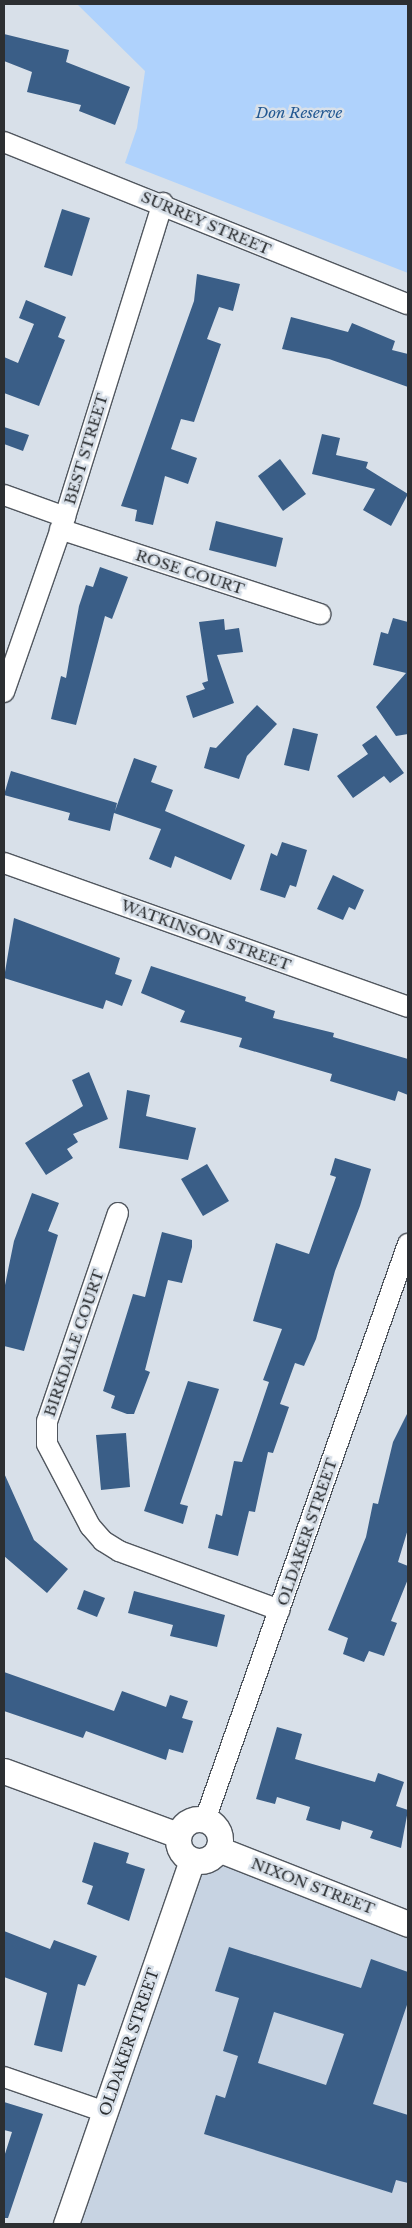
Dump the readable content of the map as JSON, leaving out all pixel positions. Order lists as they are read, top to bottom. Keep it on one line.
{"streets":{"street":["SURREY STREET","BEST STREET","ROSE COURT","WATKINSON STREET","BIRKDALE COURT","OLDAKER STREET","NIXON STREET"]},"crossings":[["SURREY STREET","BEST STREET"],["BEST STREET","ROSE COURT"],["BIRKDALE COURT","OLDAKER STREET"],["OLDAKER STREET","NIXON STREET"]],"parks":["Don Reserve"]}
